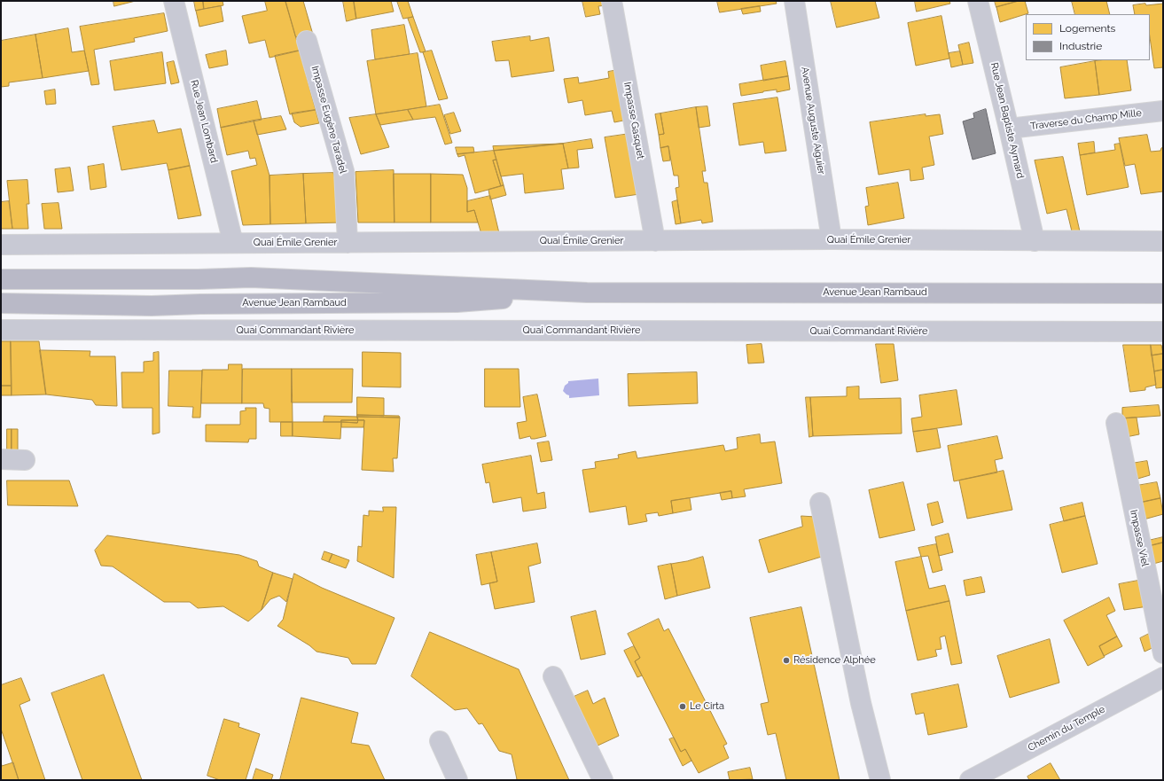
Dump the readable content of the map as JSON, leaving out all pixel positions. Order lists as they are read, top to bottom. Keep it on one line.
{"streets":{"main road":["Avenue Jean Rambaud"],"street":["Impasse Eugène Taradel","Traverse du Champ Mille","Impasse Gasquet","Avenue Auguste Aiguier","Rue Jean Baptiste Aymard","Rue Jean Lombard","Quai Émile Grenier","Quai Commandant Rivière","Impasse Viel","Chemin du Temple"]},"crossings":[["Impasse Eugène Taradel","Quai Émile Grenier"],["Traverse du Champ Mille","Rue Jean Baptiste Aymard"],["Impasse Gasquet","Quai Émile Grenier"],["Avenue Auguste Aiguier","Quai Émile Grenier"],["Rue Jean Baptiste Aymard","Quai Émile Grenier"],["Rue Jean Lombard","Quai Émile Grenier"]],"places":["Résidence Alphée","Le Cirta"],"legend":["Logements","Industrie"]}
